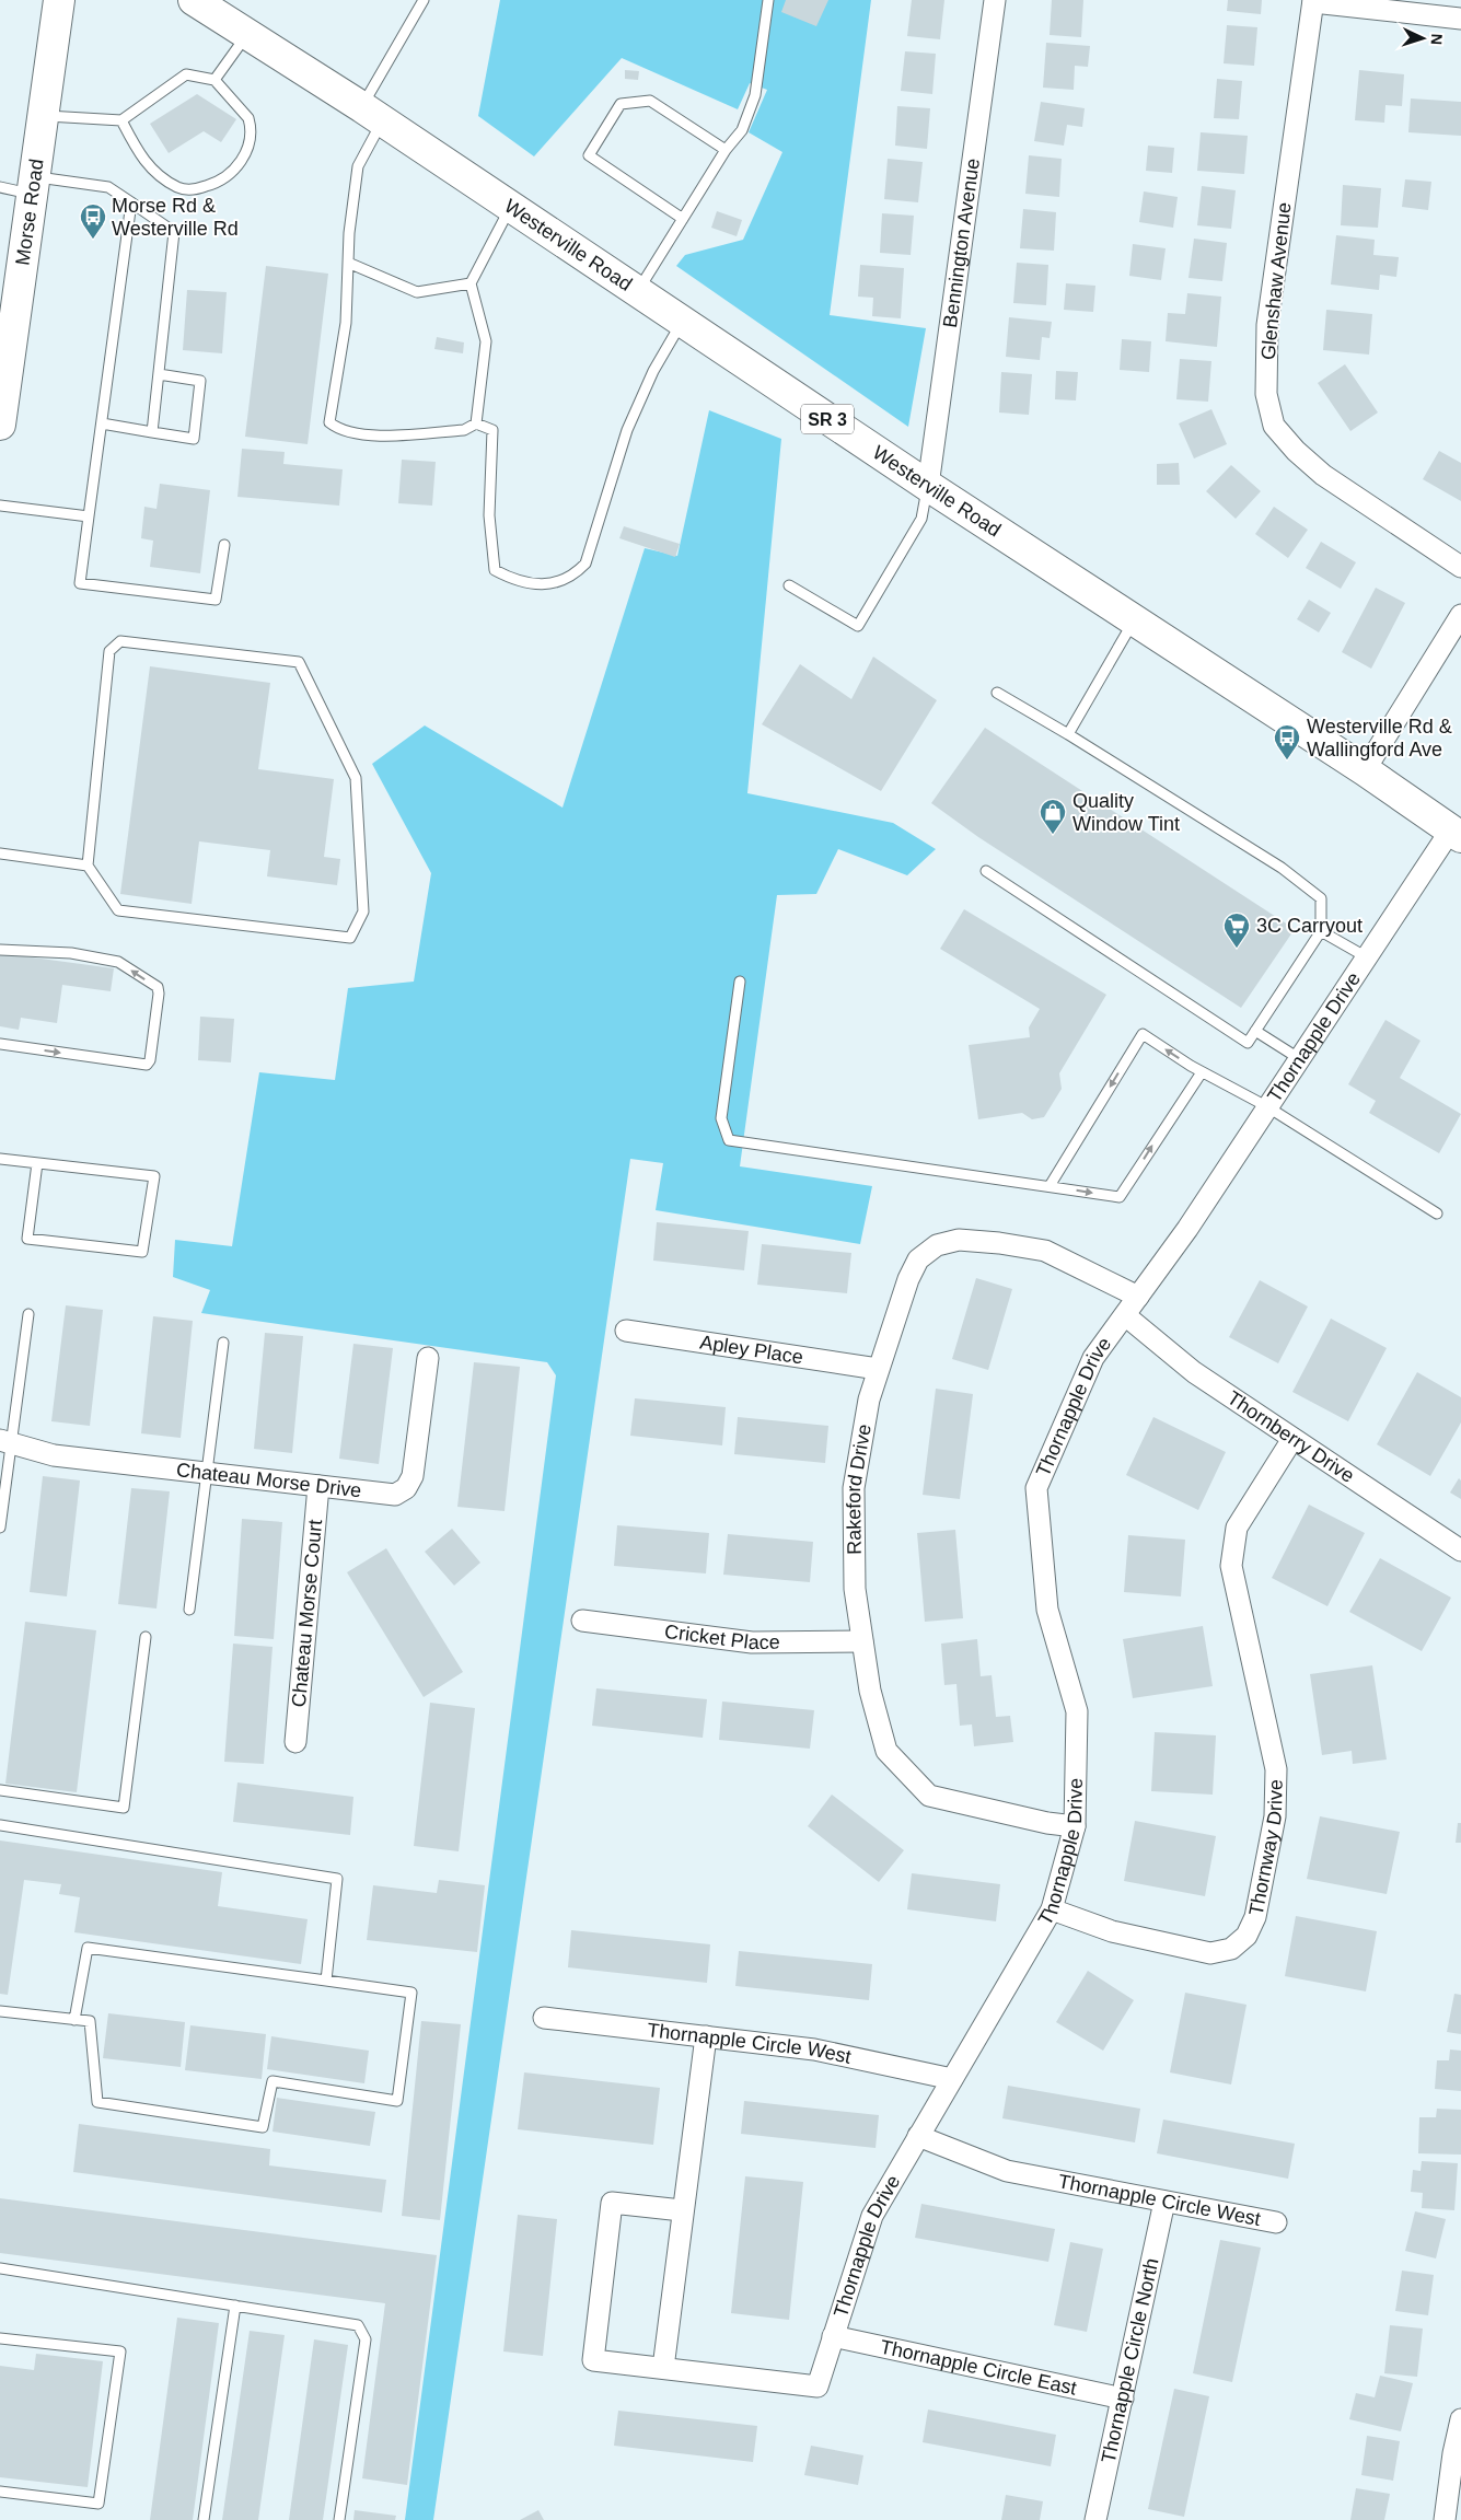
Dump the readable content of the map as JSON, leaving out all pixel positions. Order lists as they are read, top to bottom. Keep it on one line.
{"streets":{"main road":["Morse Road","Westerville Road","SR 3"],"street":["Bennington Avenue","Glenshaw Avenue","Thornapple Drive","Apley Place","Thornberry Drive","Chateau Morse Drive","Rakeford Drive","Chateau Morse Court","Cricket Place","Thornway Drive","Thornapple Circle West","Thornapple Circle North","Thornapple Circle East"]},"crossings":[["Bennington Avenue","Westerville Road"],["Westerville Road","Thornapple Drive"],["Thornapple Drive","Thornberry Drive"],["Thornapple Drive","Rakeford Drive"],["Thornapple Drive","Thornway Drive"],["Thornapple Drive","Thornapple Circle West"],["Thornapple Drive","Thornapple Circle East"],["Apley Place","Rakeford Drive"],["Thornberry Drive","Thornway Drive"],["Chateau Morse Drive","Chateau Morse Court"],["Rakeford Drive","Cricket Place"],["Thornapple Circle West","Thornapple Circle North"],["Thornapple Circle North","Thornapple Circle East"]],"places":{"bus stop":["Morse Rd & Westerville Rd","Westerville Rd & Wallingford Ave"],"shop":["Quality Window Tint"],"supermarket":["3C Carryout"]},"north":"right"}
